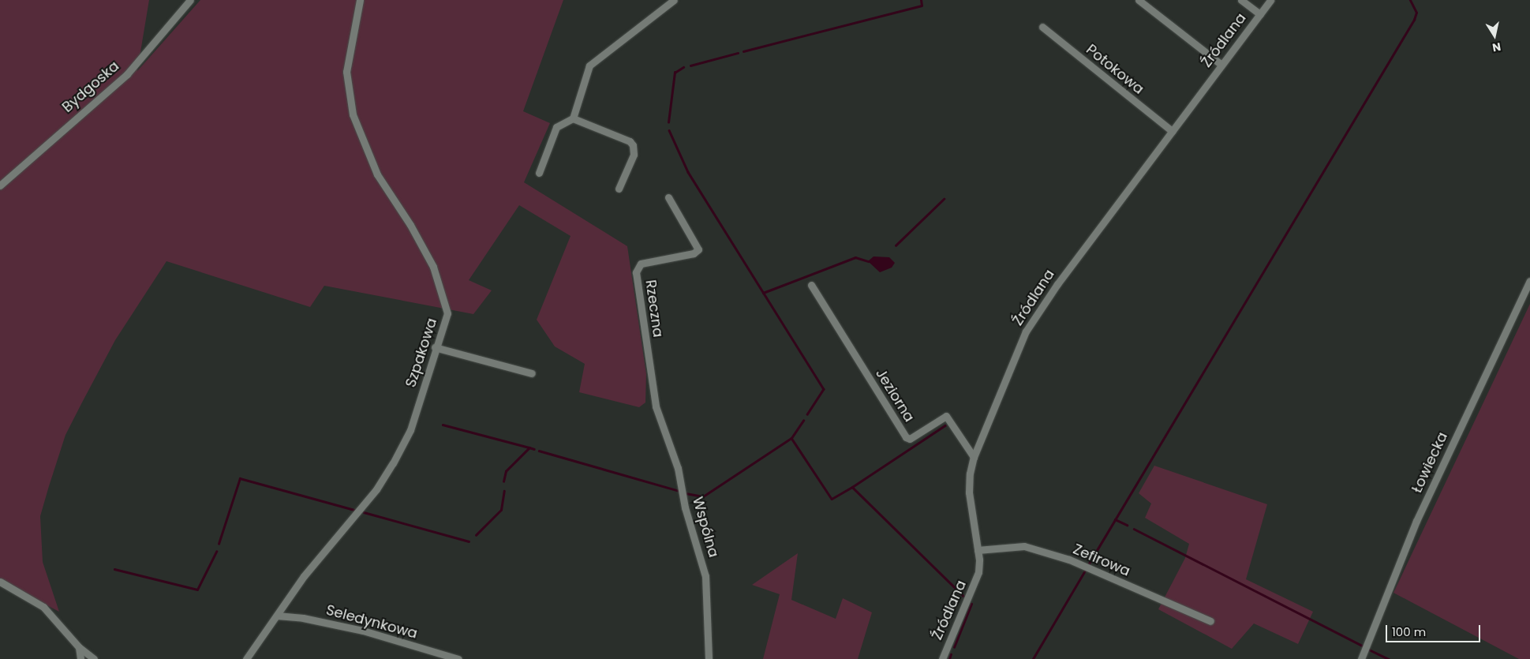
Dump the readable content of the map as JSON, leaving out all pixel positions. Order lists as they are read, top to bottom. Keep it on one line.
{"streets":{"street":["Źródlana","Potokowa","Bydgoska","Rzeczna","Szpakowa","Jeziorna","Łowiecka","Wspólna","Zefirowa","Seledynkowa"]},"crossings":[["Źródlana","Potokowa"],["Źródlana","Jeziorna"],["Źródlana","Zefirowa"],["Rzeczna","Wspólna"],["Szpakowa","Seledynkowa"]],"scale_bar":"100 m","north":"bottom"}
